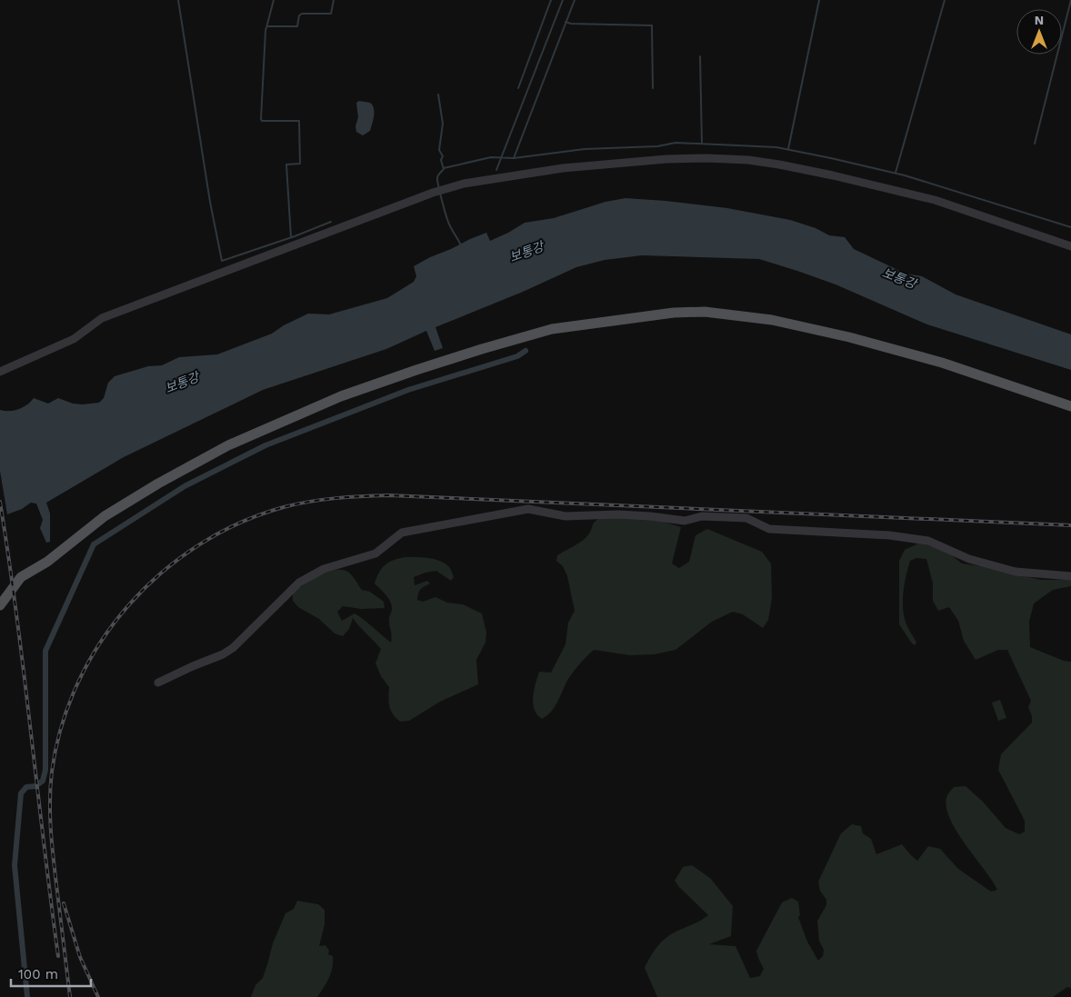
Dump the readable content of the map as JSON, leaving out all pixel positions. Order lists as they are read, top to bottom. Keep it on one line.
{"water":["보통강"],"scale_bar":"100 m","north":"top"}
